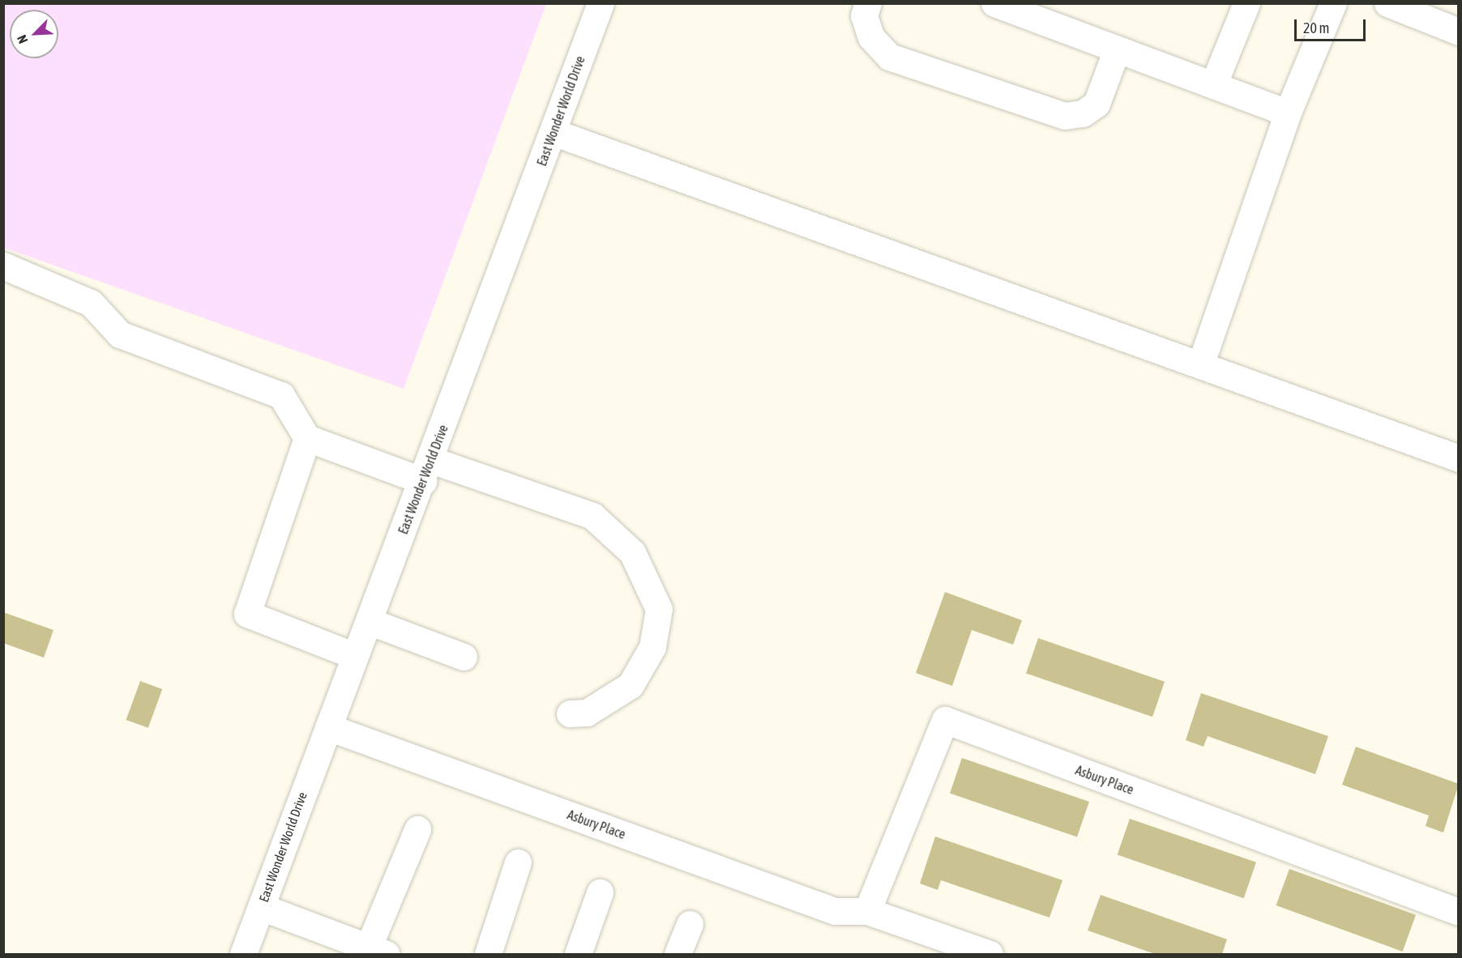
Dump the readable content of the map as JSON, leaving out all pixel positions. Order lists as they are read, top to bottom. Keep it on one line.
{"streets":{"street":["East Wonder World Drive","Asbury Place"]},"crossings":[["East Wonder World Drive","Asbury Place"]],"scale_bar":"20 m","north":"bottom left"}
